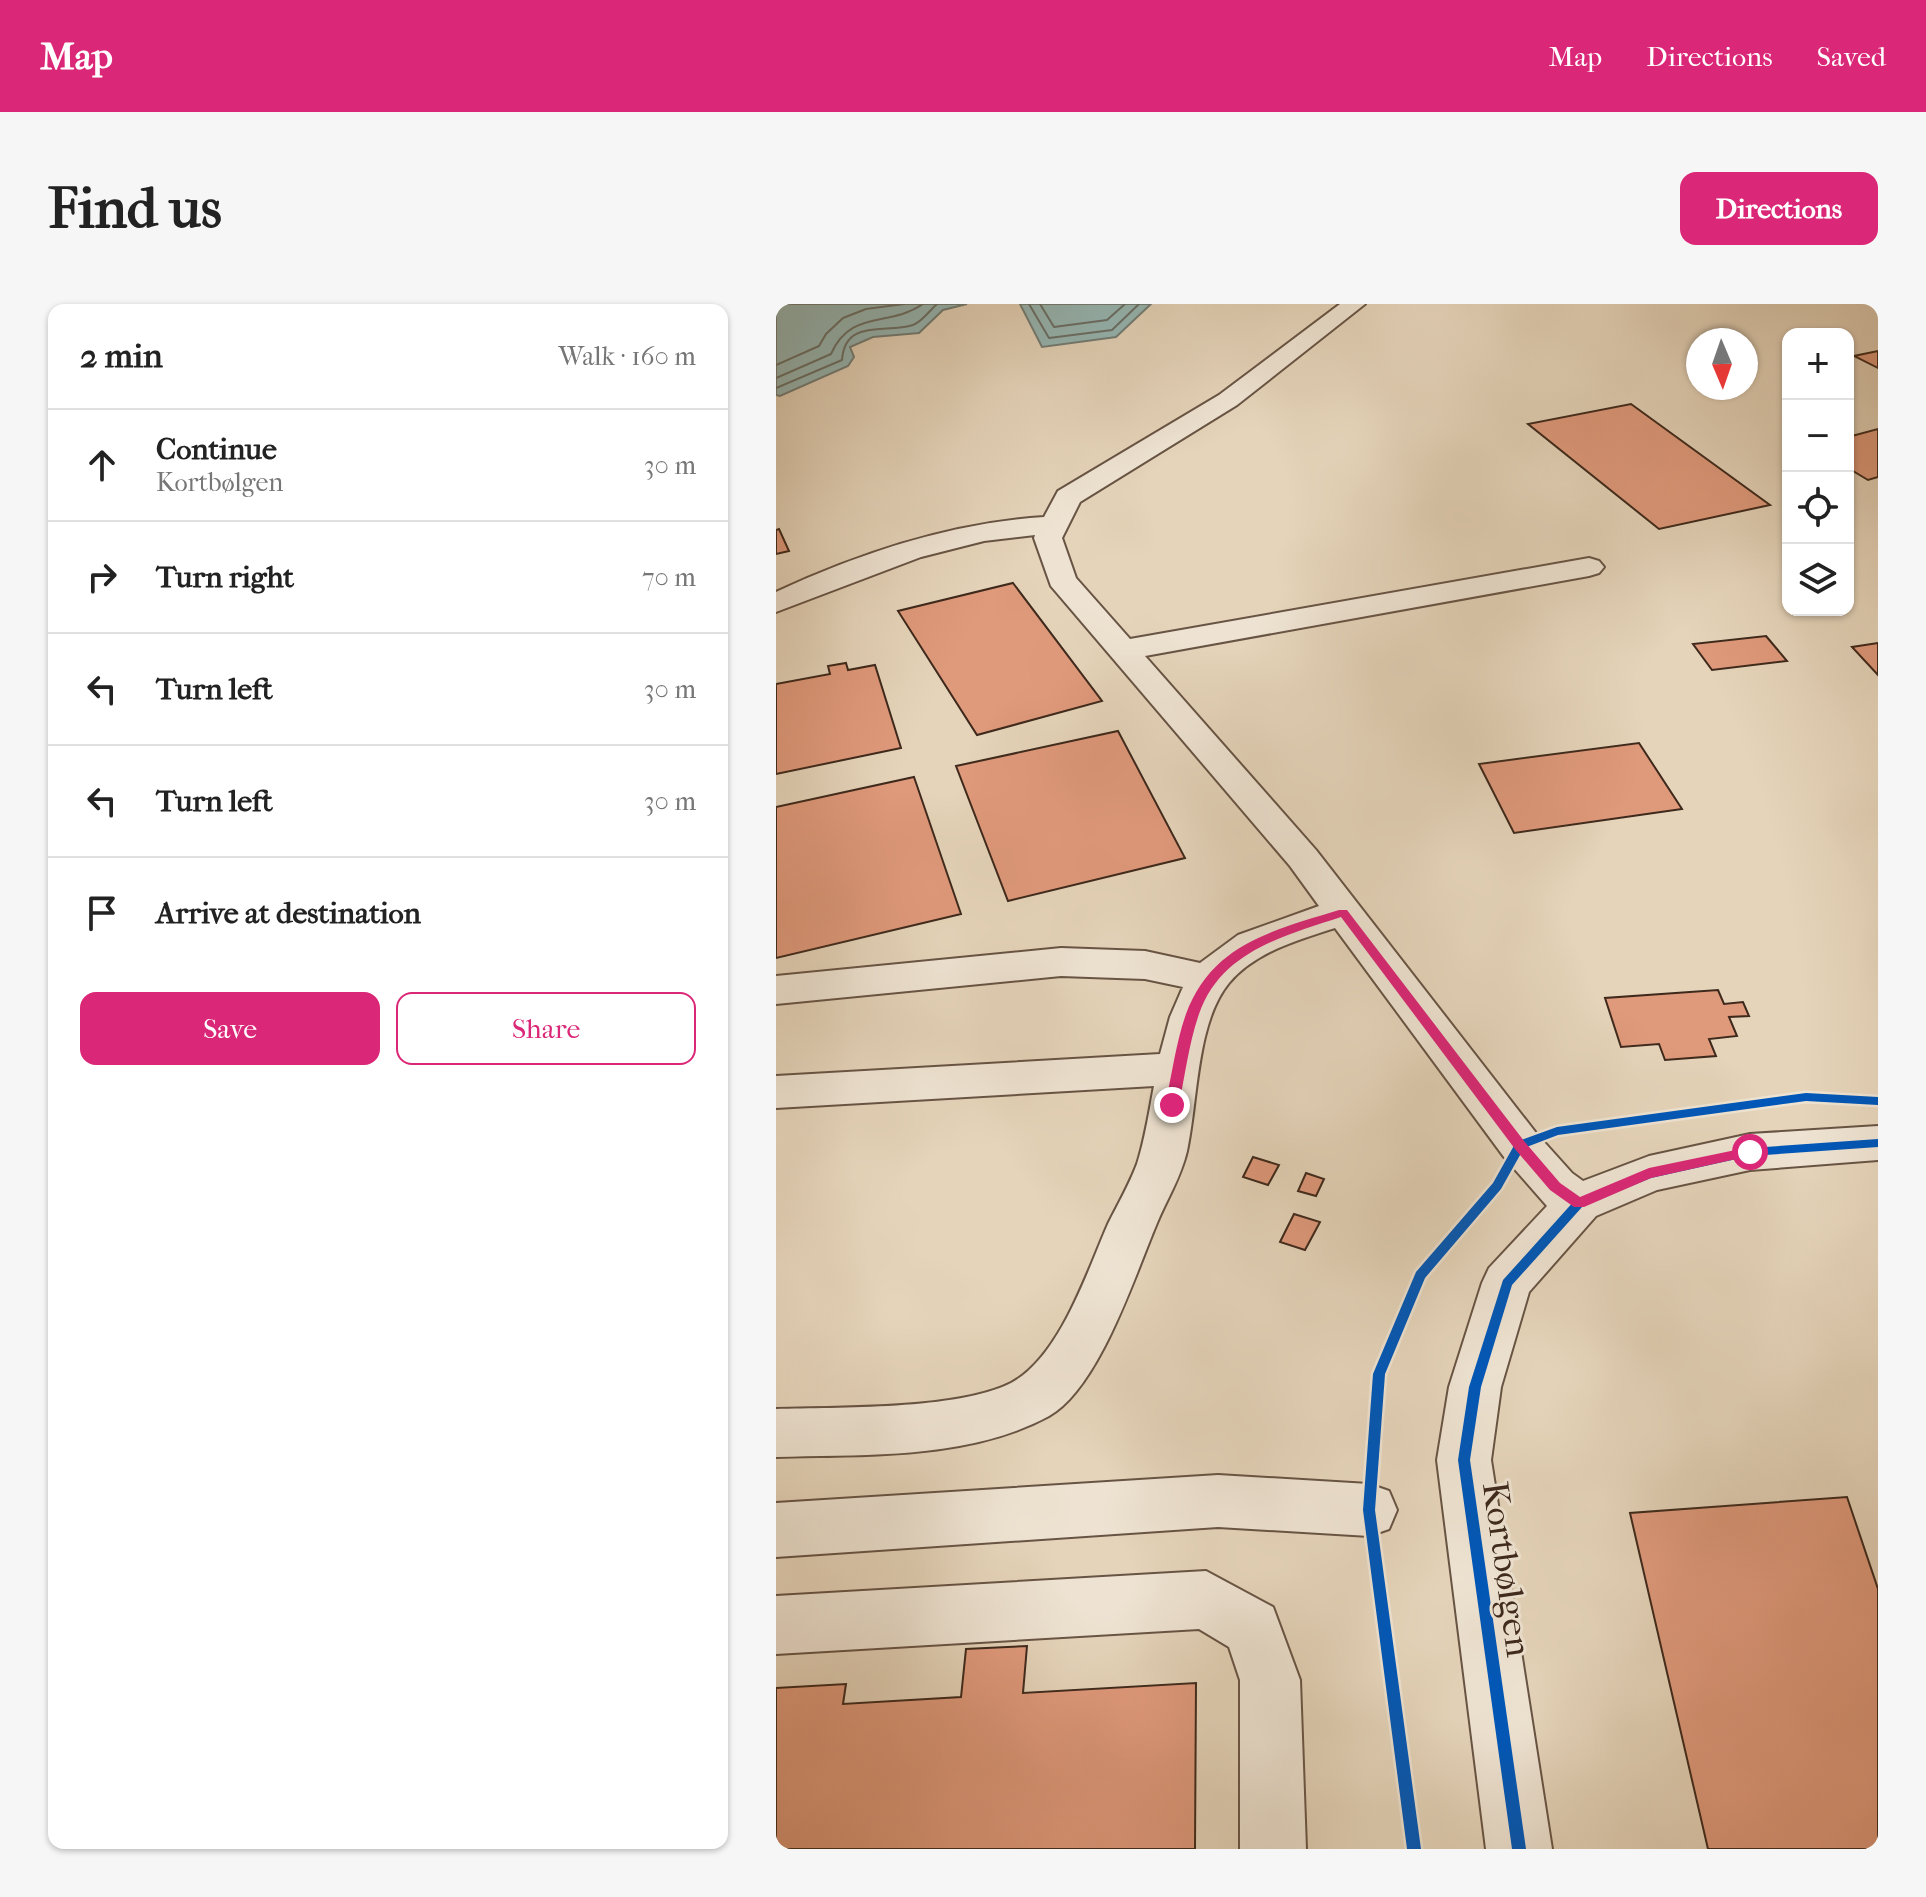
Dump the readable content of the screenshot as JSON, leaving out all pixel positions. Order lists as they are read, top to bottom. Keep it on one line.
{"streets":{"street":["Kortbølgen"]},"north":"bottom","page":{"header":"Map","nav":["Map","Directions","Saved"],"buttons":["Directions",["Save","Share"]],"title":"Find us","heading":["2 min","Walk · 160 m"],"map_buttons":["+","−"],"list":[["Continue","Kortbølgen","30 m"],["Turn right","70 m"],["Turn left","30 m"],["Turn left","30 m"],"Arrive at destination"]}}
